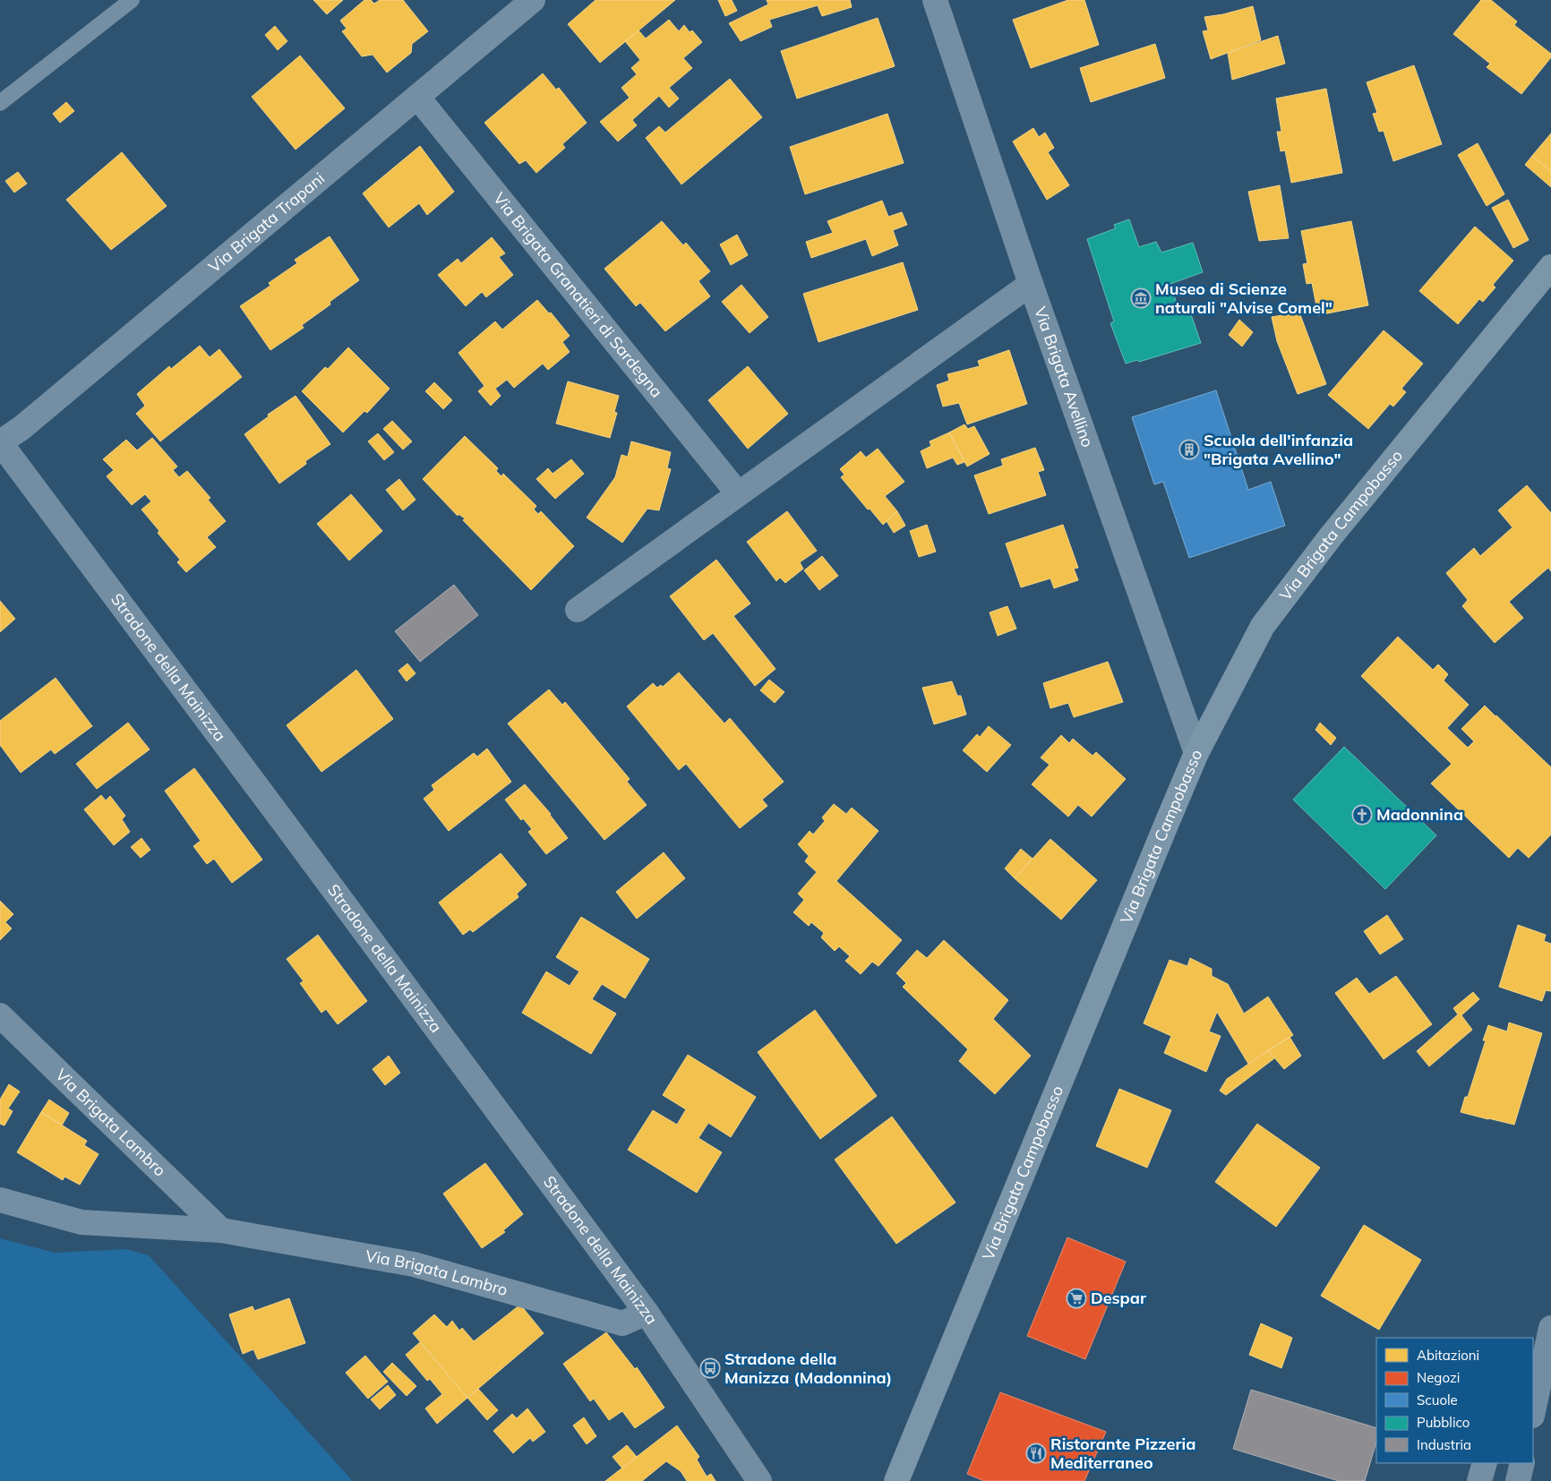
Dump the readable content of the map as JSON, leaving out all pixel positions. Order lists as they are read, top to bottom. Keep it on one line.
{"streets":{"main road":["Via Brigata Campobasso","Stradone della Mainizza"],"street":["Via Brigata Trapani","Via Brigata Granatieri di Sardegna","Via Brigata Avellino","Via Brigata Lambro"]},"crossings":[["Via Brigata Trapani","Via Brigata Granatieri di Sardegna"],["Via Brigata Trapani","Stradone della Mainizza"],["Via Brigata Avellino","Via Brigata Campobasso"],["Stradone della Mainizza","Via Brigata Lambro"]],"places":{"museum":["Museo di Scienze naturali \"Alvise Comel\""],"building":["Scuola dell'infanzia \"Brigata Avellino\""],"church":["Madonnina"],"supermarket":["Despar"],"bus stop":["Stradone della Manizza (Madonnina)"],"restaurant":["Ristorante Pizzeria Mediterraneo"]},"legend":["Abitazioni","Negozi","Scuole","Pubblico","Industria"]}
